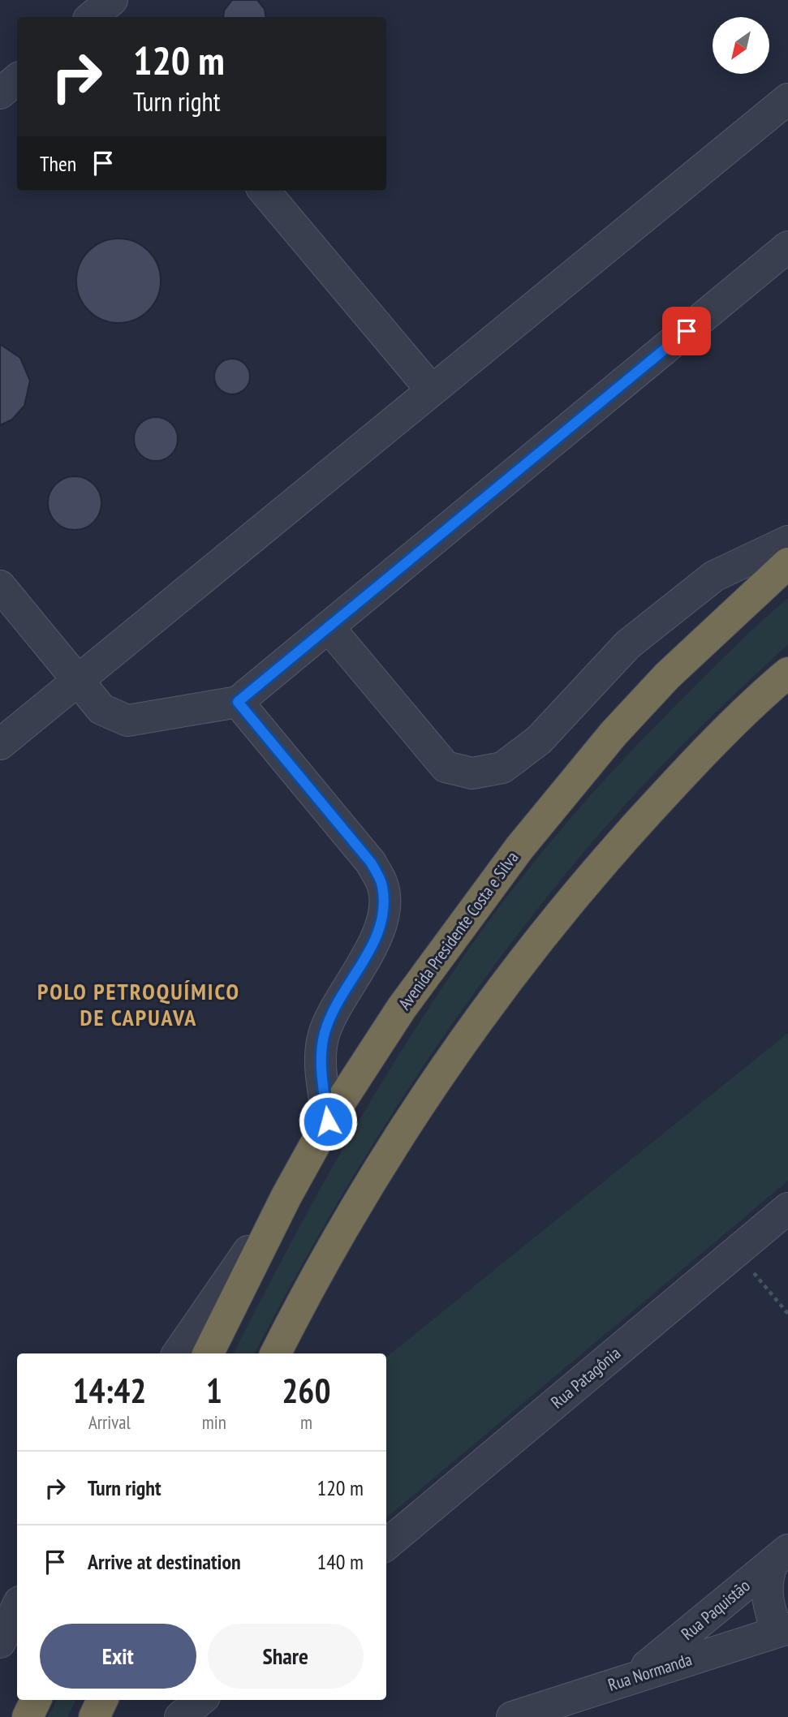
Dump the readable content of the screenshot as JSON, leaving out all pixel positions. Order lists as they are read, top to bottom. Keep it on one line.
{"streets":{"highway":["Avenida Presidente Costa e Silva"],"street":["Rua Patagônia","Rua Paquistão","Rua Normanda"]},"crossings":[["Rua Paquistão","Rua Normanda"]],"districts":["POLO PETROQUÍMICO DE CAPUAVA"],"north":"bottom left","page":{"turn":["120 m","Turn right"],"then":"Then","eta":["14:42","Arrival","1","min","260","m"],"list":[{"name":"Turn right","value":"120 m"},{"name":"Arrive at destination","value":"140 m"}],"buttons":["Exit","Share"]}}
